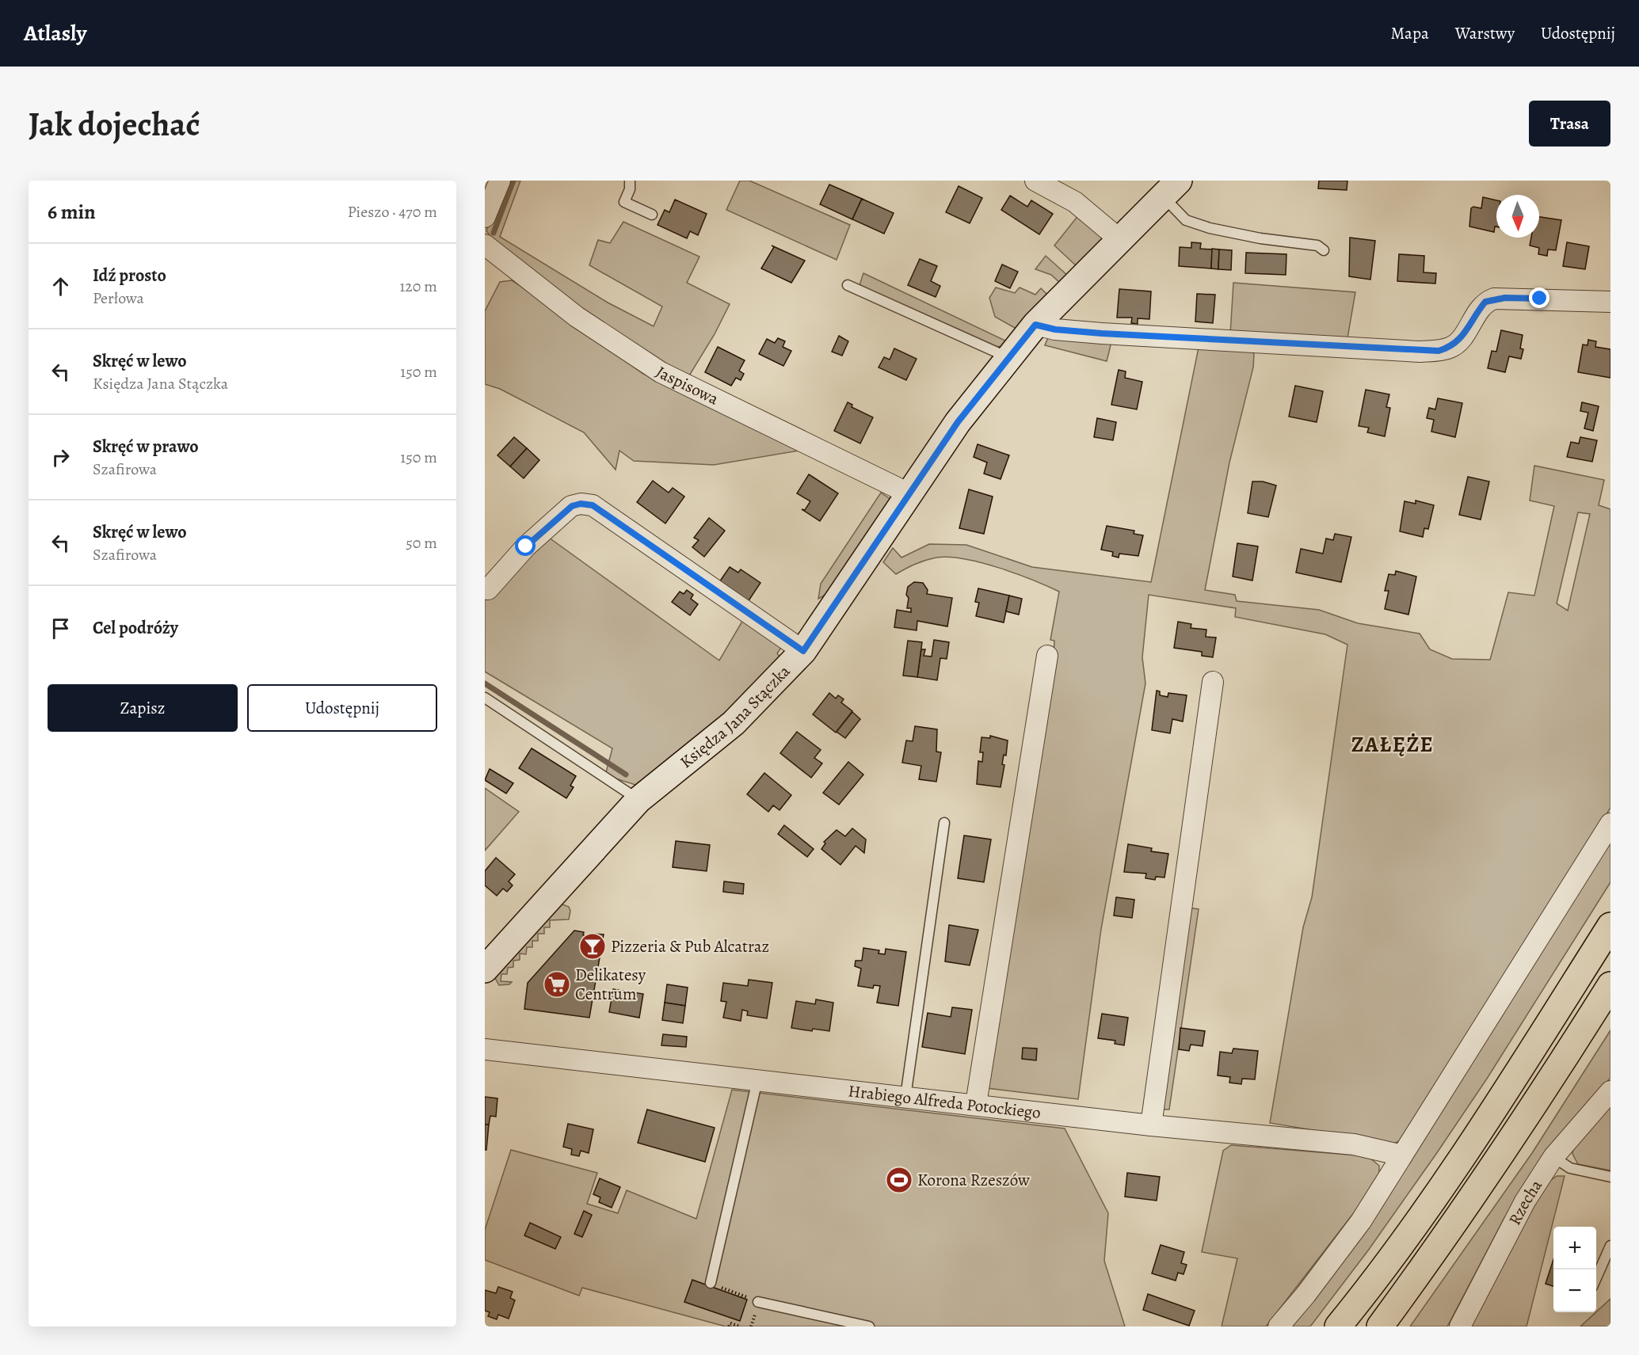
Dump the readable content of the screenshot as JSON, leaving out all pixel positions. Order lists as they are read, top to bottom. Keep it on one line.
{"streets":{"street":["Jaspisowa","Księdza Jana Stączka","Hrabiego Alfreda Potockiego","Rzecha"]},"crossings":[["Jaspisowa","Księdza Jana Stączka"]],"districts":["ZAŁĘŻE"],"places":{"bar":["Pizzeria & Pub Alcatraz"],"supermarket":["Delikatesy Centrum"],"sports":["Korona Rzeszów"]},"north":"bottom","page":{"header":"Atlasly","nav":["Mapa","Warstwy","Udostępnij"],"buttons":["Trasa",["Zapisz","Udostępnij"]],"title":"Jak dojechać","heading":["6 min","Pieszo · 470 m"],"list":[["Idź prosto","Perłowa","120 m"],["Skręć w lewo","Księdza Jana Stączka","150 m"],["Skręć w prawo","Szafirowa","150 m"],["Skręć w lewo","Szafirowa","50 m"],"Cel podróży"],"map_buttons":["+","−"]}}
